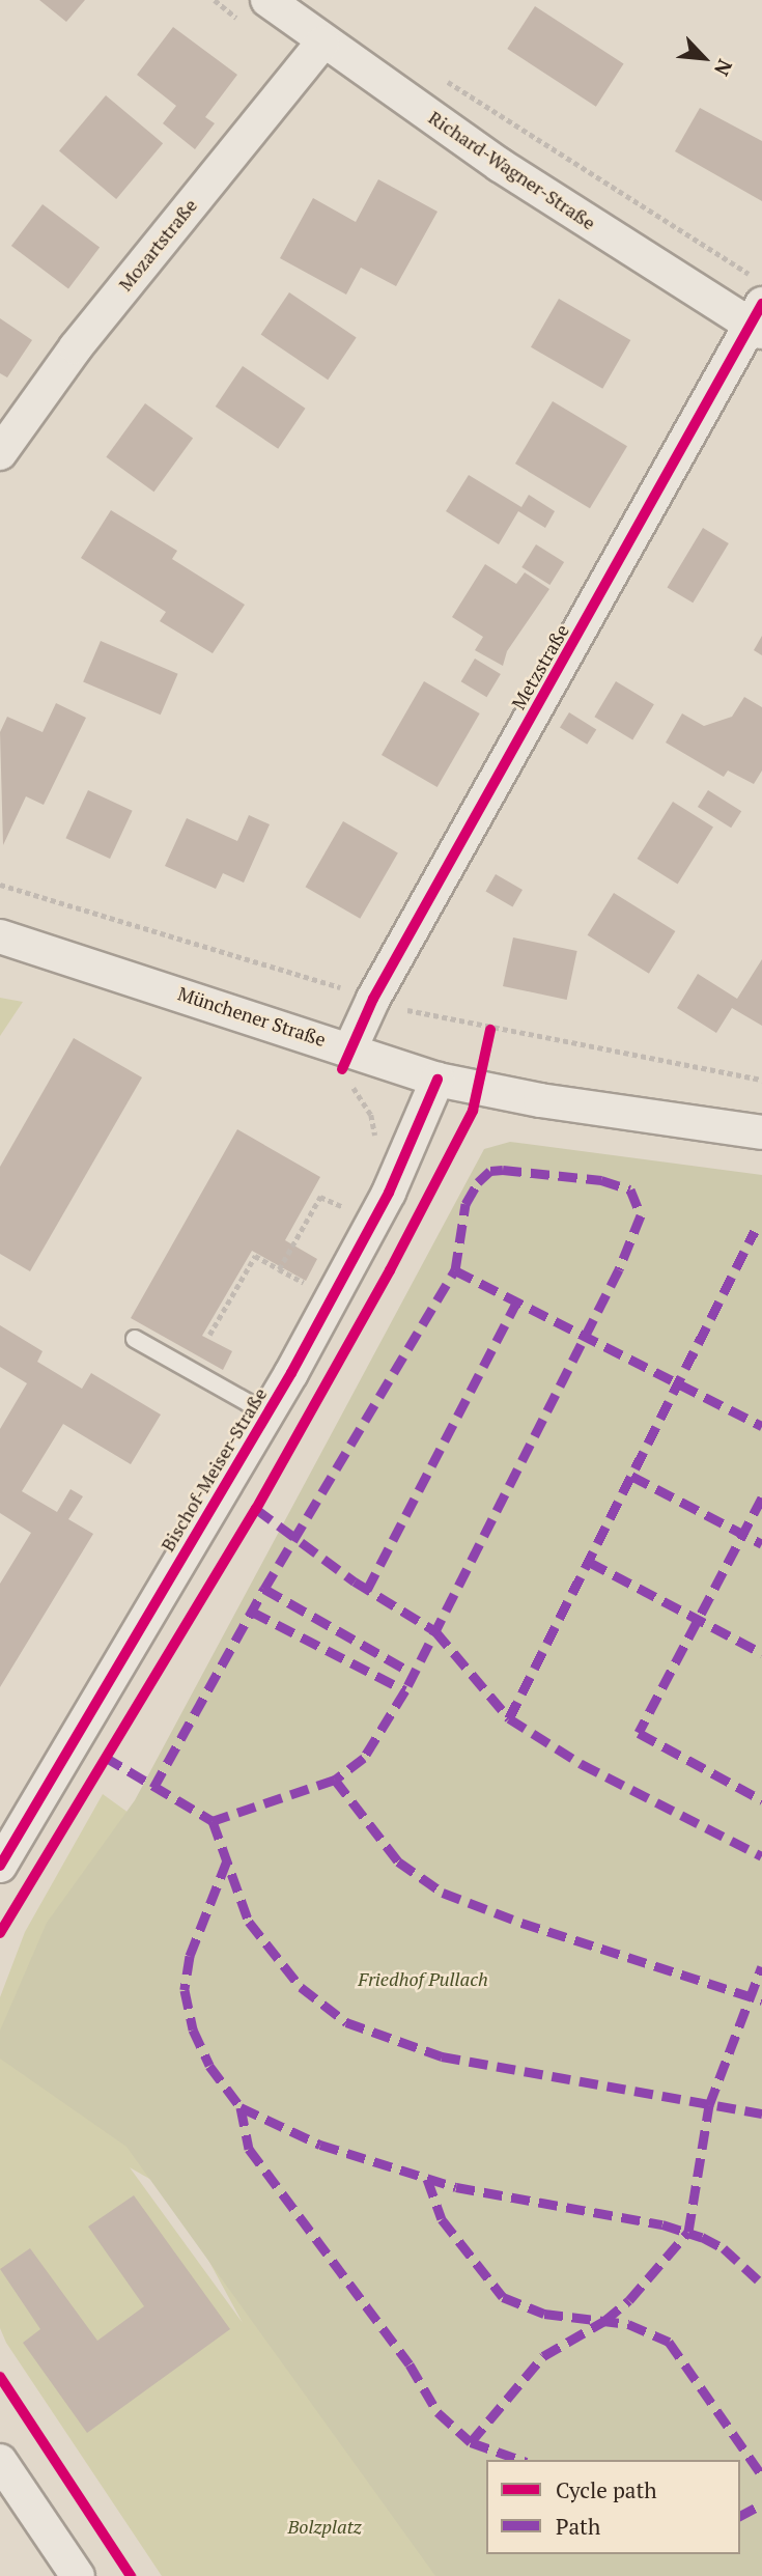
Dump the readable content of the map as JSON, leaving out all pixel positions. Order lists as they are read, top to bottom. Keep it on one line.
{"streets":{"street":["Richard-Wagner-Straße","Mozartstraße","Metzstraße","Münchener Straße","Bischof-Meiser-Straße"]},"crossings":[["Richard-Wagner-Straße","Mozartstraße"],["Richard-Wagner-Straße","Metzstraße"],["Metzstraße","Münchener Straße"],["Münchener Straße","Bischof-Meiser-Straße"]],"parks":["Friedhof Pullach","Bolzplatz"],"legend":["Cycle path","Path"],"north":"bottom right"}
